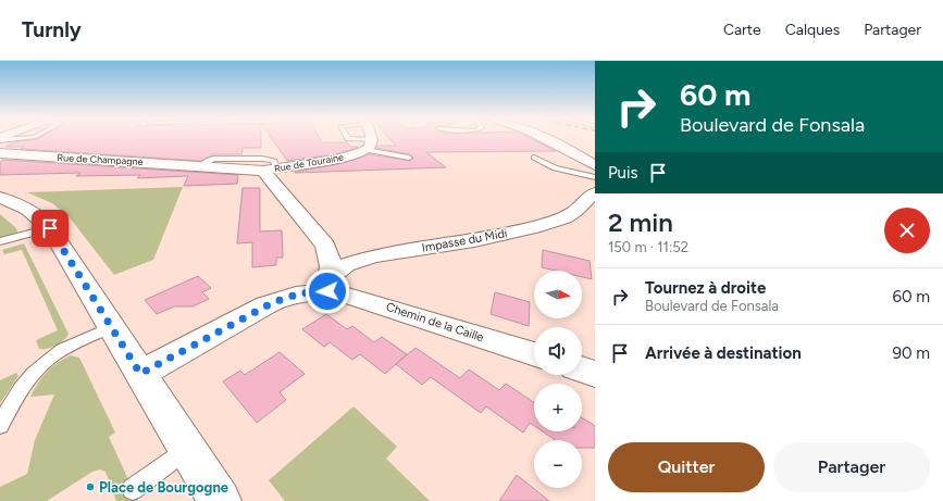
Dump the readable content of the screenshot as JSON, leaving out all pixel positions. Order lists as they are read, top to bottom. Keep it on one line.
{"streets":{"street":["Rue de Champagne","Rue de Touraine","Impasse du Midi","Chemin de la Caille"]},"crossings":[["Rue de Champagne","Rue de Touraine"],["Impasse du Midi","Chemin de la Caille"]],"places":["Place de Bourgogne"],"north":"right","page":{"header":"Turnly","nav":["Carte","Calques","Partager"],"turn":["60 m","Boulevard de Fonsala"],"then":"Puis","heading":["2 min","150 m · 11:52"],"list":[{"name":"Tournez à droite","note":"Boulevard de Fonsala","value":"60 m"},{"name":"Arrivée à destination","value":"90 m"}],"map_buttons":["+","−"],"buttons":["Quitter","Partager"]}}
